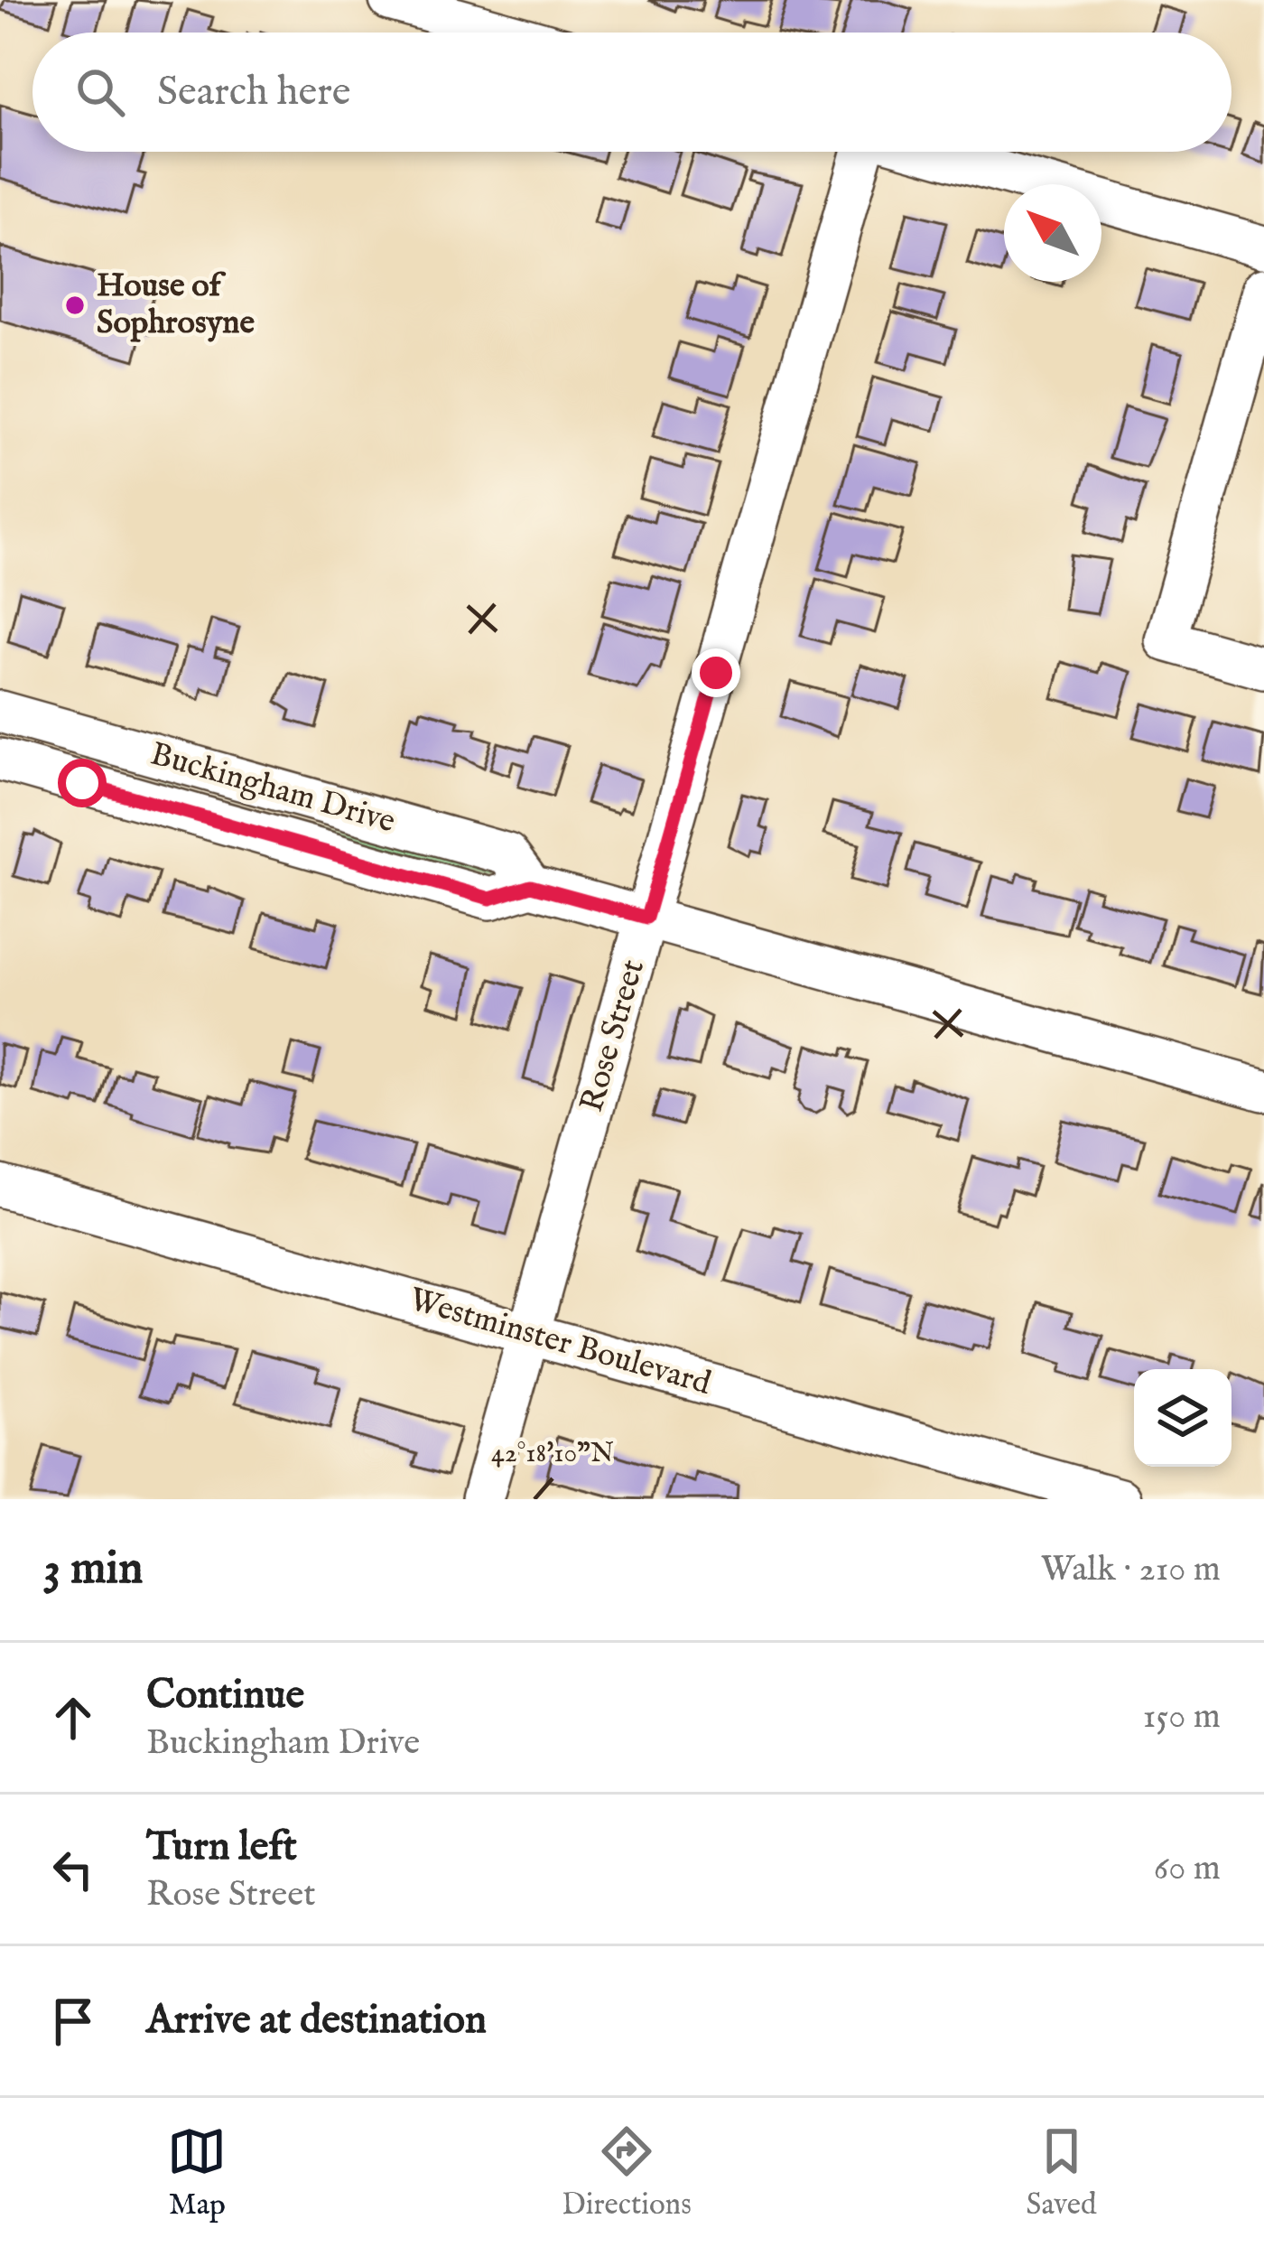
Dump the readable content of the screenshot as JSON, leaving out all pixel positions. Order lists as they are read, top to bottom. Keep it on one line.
{"streets":{"street":["Buckingham Drive","Rose Street","Westminster Boulevard"]},"crossings":[["Buckingham Drive","Rose Street"],["Rose Street","Westminster Boulevard"]],"places":["House of Sophrosyne"],"north":"top left","page":{"search":"Search here","heading":["3 min","Walk · 210 m"],"list":[["Continue","Buckingham Drive","150 m"],["Turn left","Rose Street","60 m"],"Arrive at destination"],"nav":["Map","Directions","Saved"]},"coordinates":["42°18'10\"N"]}
